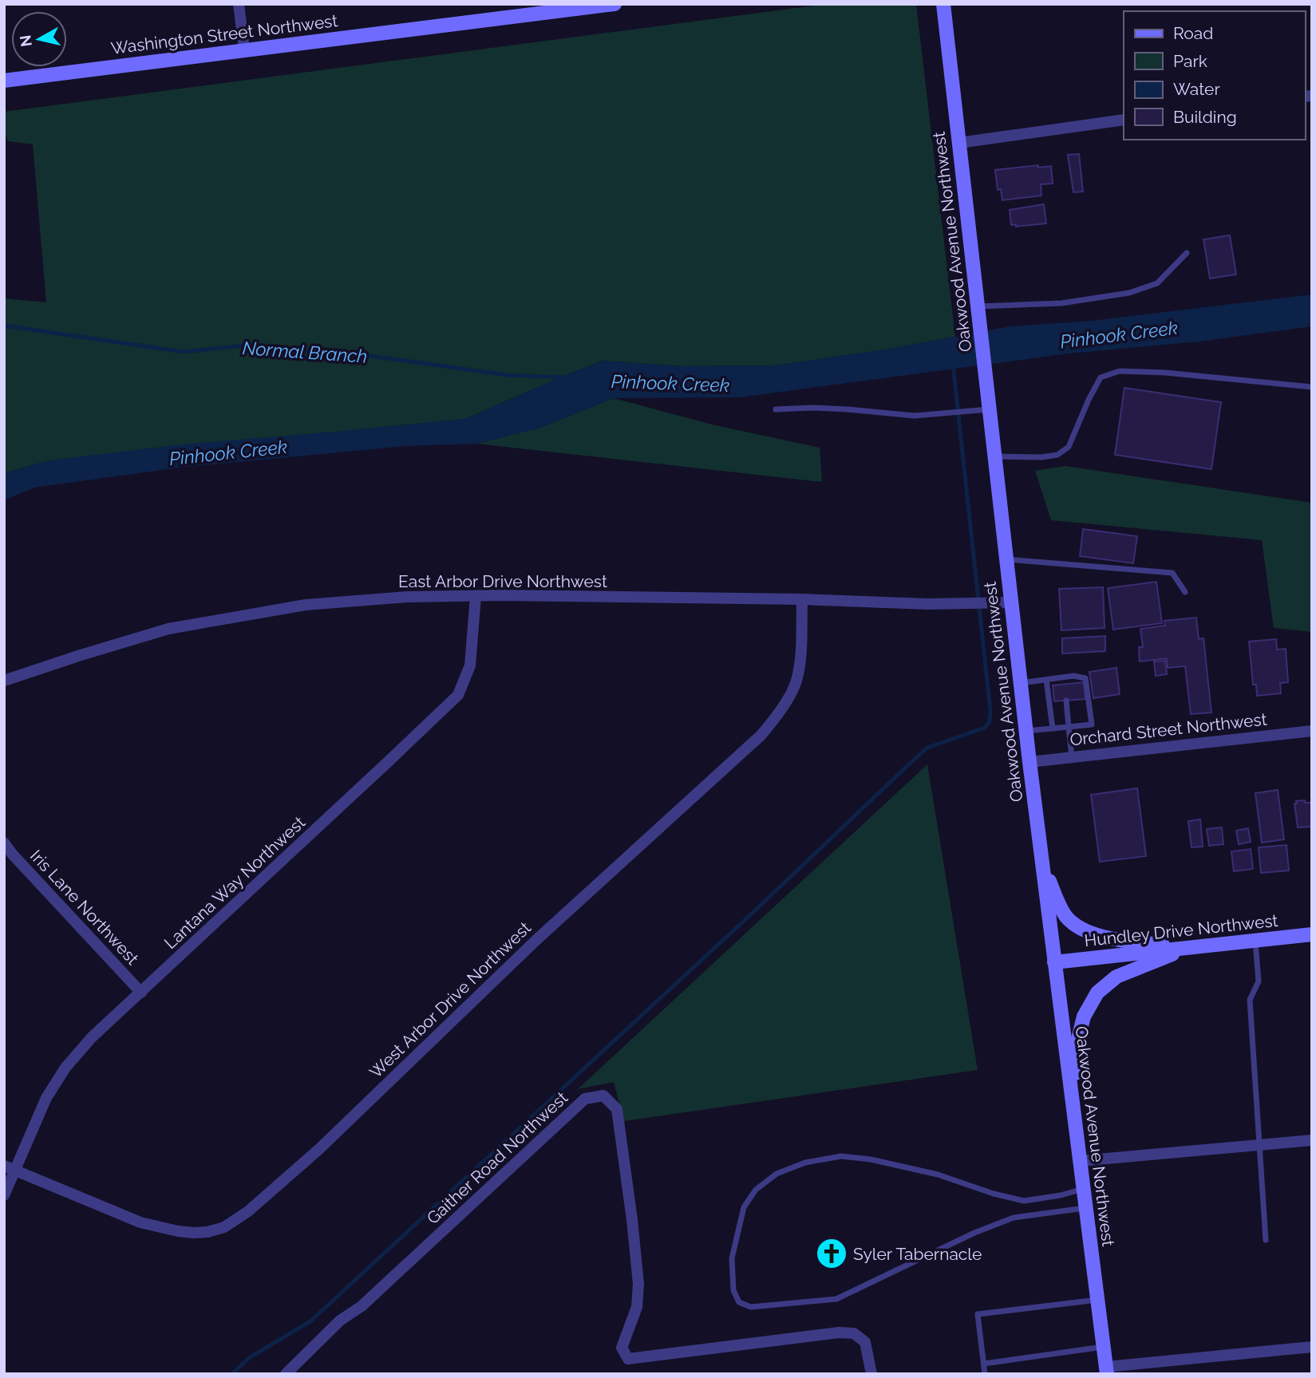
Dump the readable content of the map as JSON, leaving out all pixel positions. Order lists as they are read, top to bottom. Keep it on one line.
{"streets":{"street":["Washington Street Northwest","Oakwood Avenue Northwest","East Arbor Drive Northwest","Orchard Street Northwest","Lantana Way Northwest","Iris Lane Northwest","Hundley Drive Northwest","West Arbor Drive Northwest","Gaither Road Northwest"]},"crossings":[["Oakwood Avenue Northwest","East Arbor Drive Northwest"],["Oakwood Avenue Northwest","Orchard Street Northwest"],["Oakwood Avenue Northwest","Hundley Drive Northwest"],["East Arbor Drive Northwest","Lantana Way Northwest"],["East Arbor Drive Northwest","West Arbor Drive Northwest"],["Lantana Way Northwest","Iris Lane Northwest"],["Lantana Way Northwest","West Arbor Drive Northwest"]],"water":["Pinhook Creek","Normal Branch"],"places":{"church":["Syler Tabernacle"]},"legend":["Road","Park","Water","Building"],"north":"left"}
